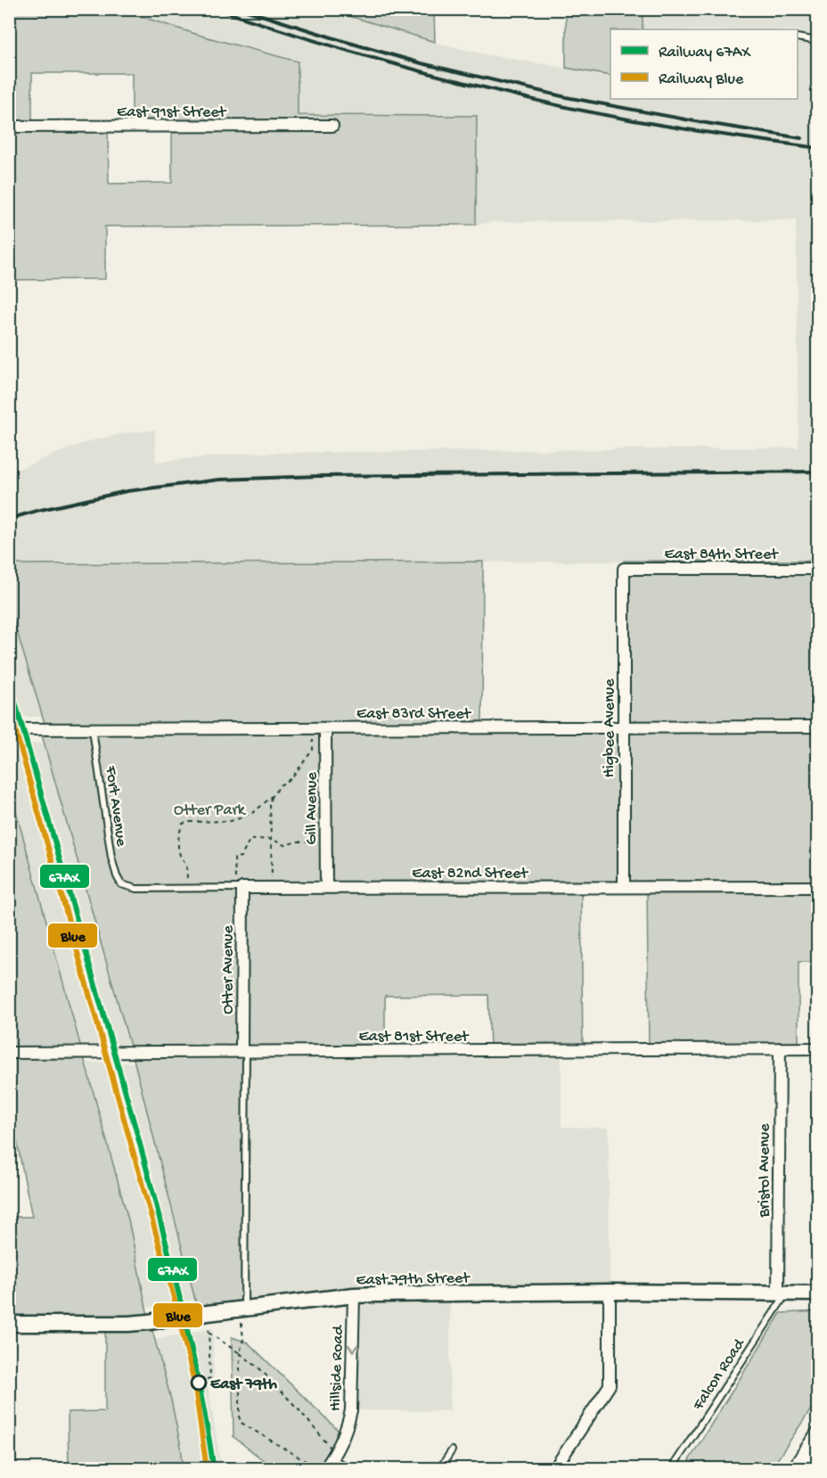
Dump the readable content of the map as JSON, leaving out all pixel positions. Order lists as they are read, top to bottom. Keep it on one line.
{"streets":{"main road":["East 79th Street"],"street":["East 91st Street","East 84th Street","East 83rd Street","Higbee Avenue","Gill Avenue","East 82nd Street","Otter Avenue","East 81st Street","Bristol Avenue","Hillside Road"],"lane":["Fort Avenue","Falcon Road"]},"crossings":[["East 84th Street","Higbee Avenue"],["East 83rd Street","Higbee Avenue"],["East 83rd Street","Fort Avenue"],["East 83rd Street","Gill Avenue"],["Higbee Avenue","East 82nd Street"],["Fort Avenue","East 82nd Street"],["Gill Avenue","East 82nd Street"],["East 82nd Street","Otter Avenue"],["Otter Avenue","East 81st Street"],["East 81st Street","Bristol Avenue"],["Bristol Avenue","East 79th Street"],["Bristol Avenue","Falcon Road"],["East 79th Street","Hillside Road"],["East 79th Street","Falcon Road"]],"one_way":["Hillside Road"],"parks":["Otter Park"],"places":["East 79th"],"lines":["rail line 67AX","rail line Blue"],"legend":["Railway 67AX","Railway Blue"]}
